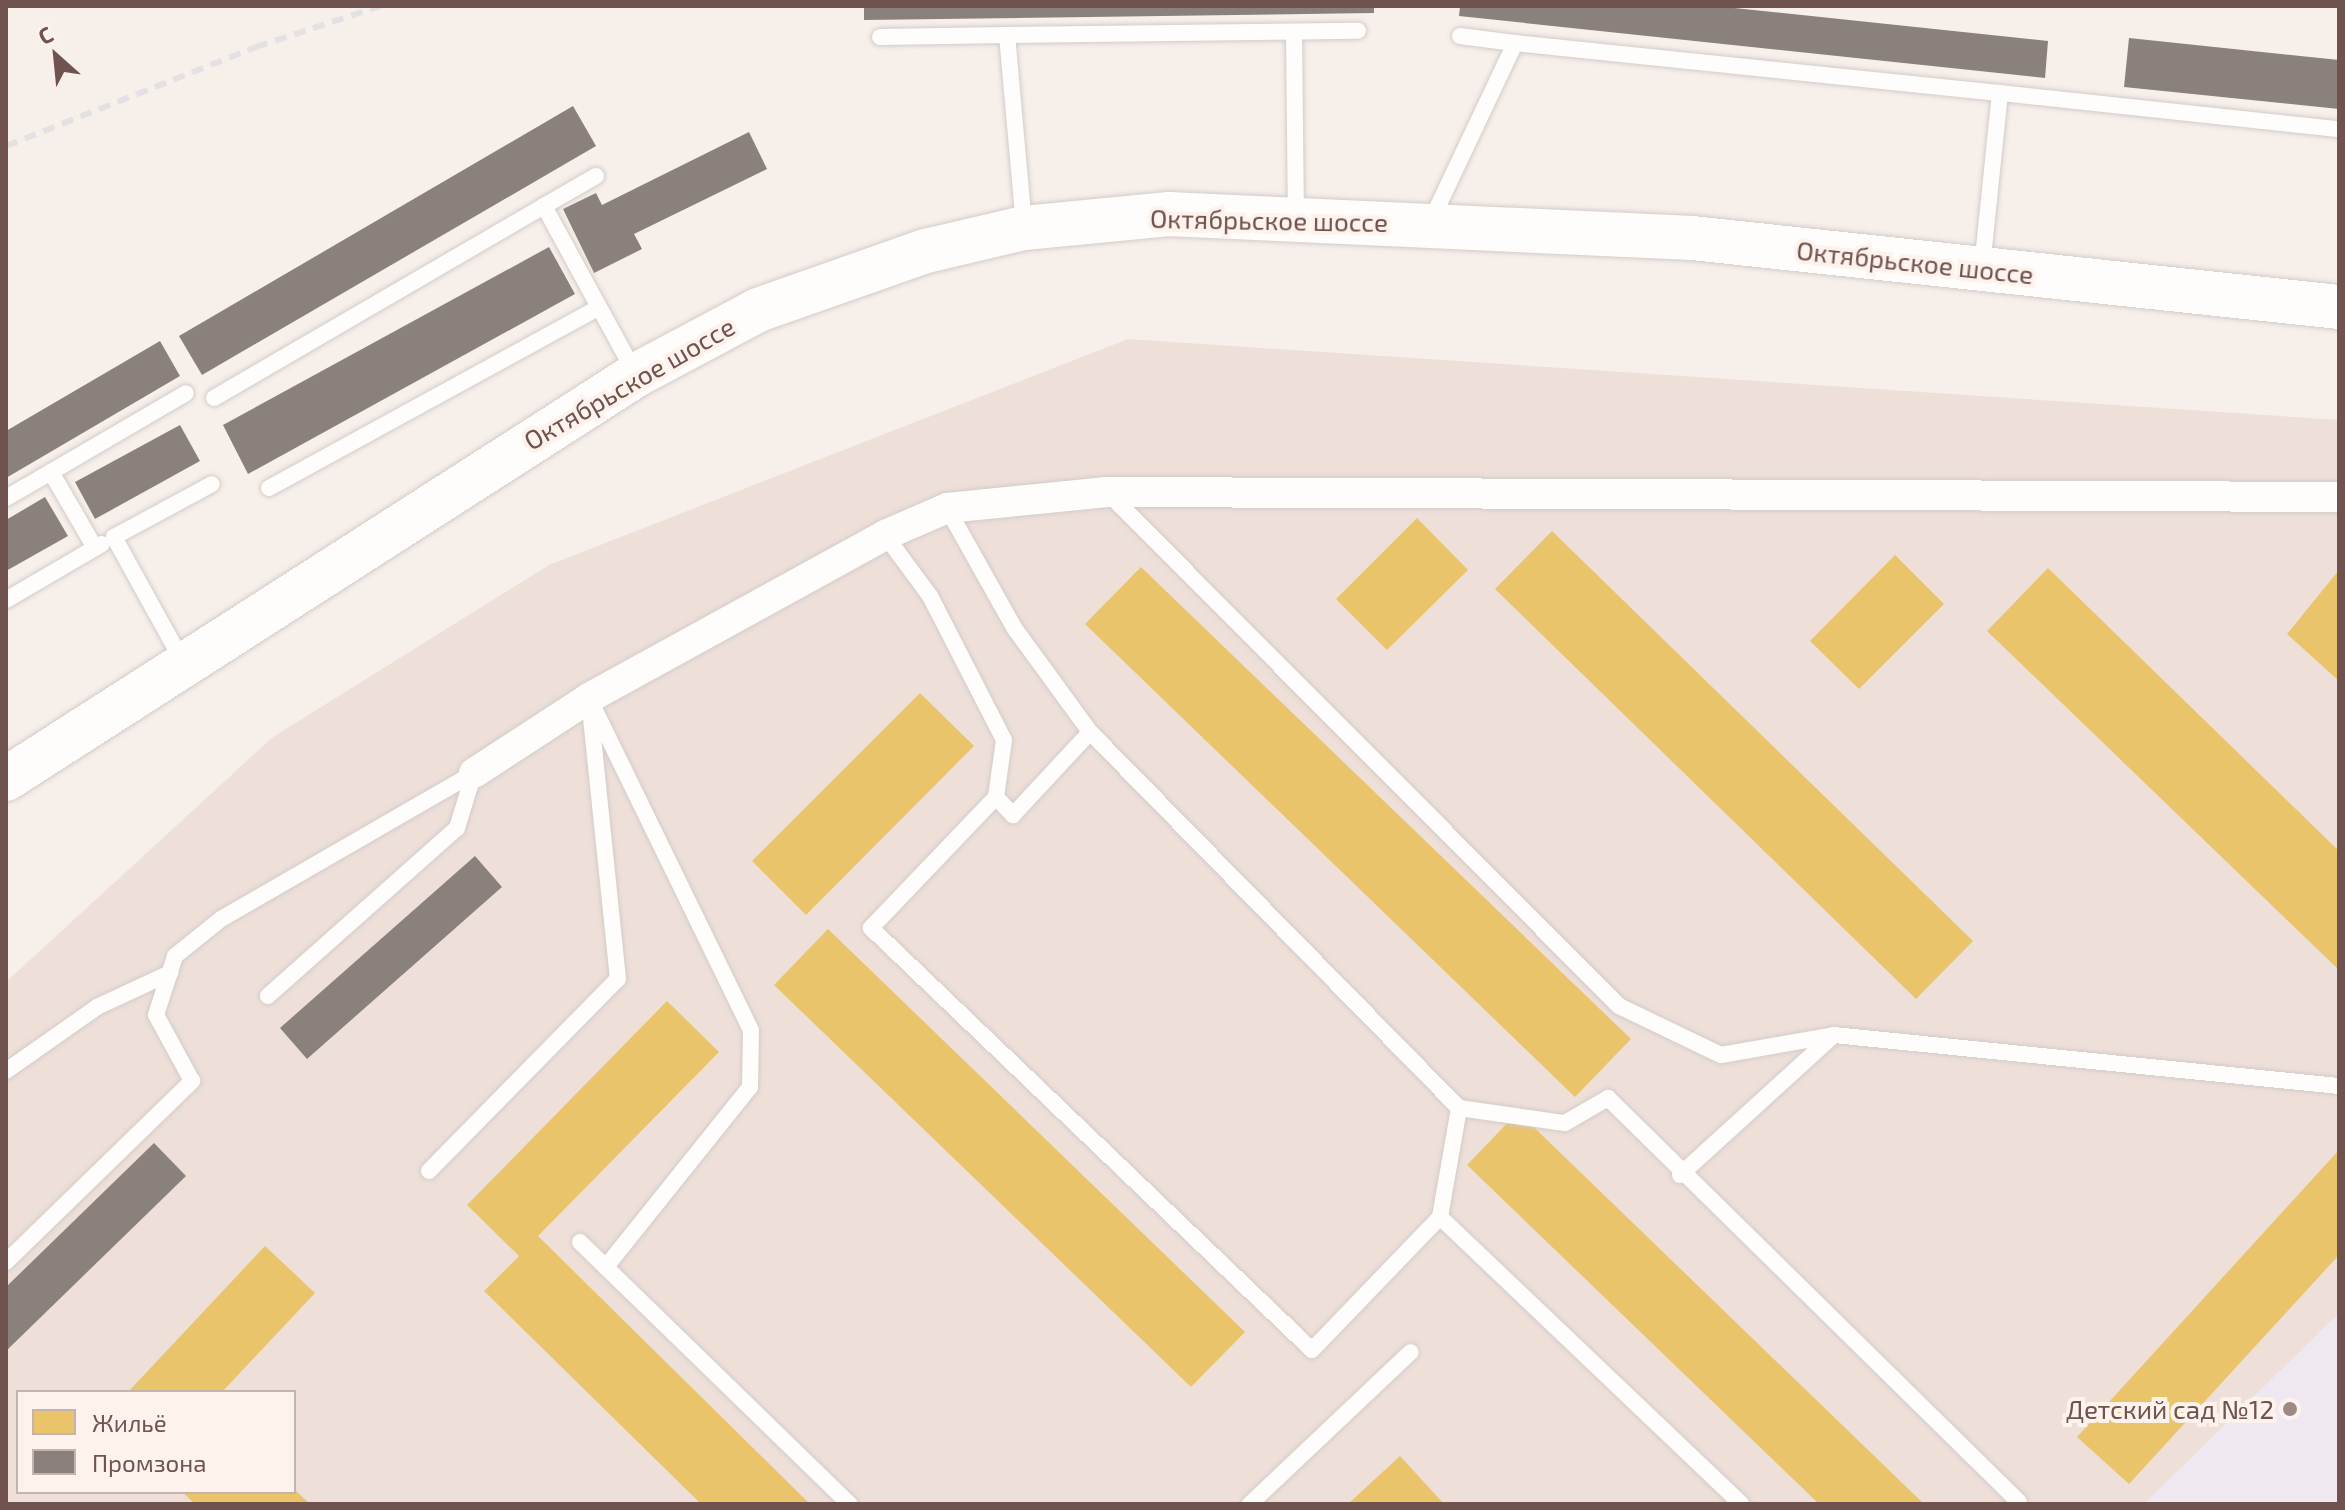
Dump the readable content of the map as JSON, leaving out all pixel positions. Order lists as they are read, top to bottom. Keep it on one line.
{"streets":{"main road":["Октябрьское шоссе"]},"places":["Детский сад №12"],"legend":["Жильё","Промзона"],"north":"top left"}
